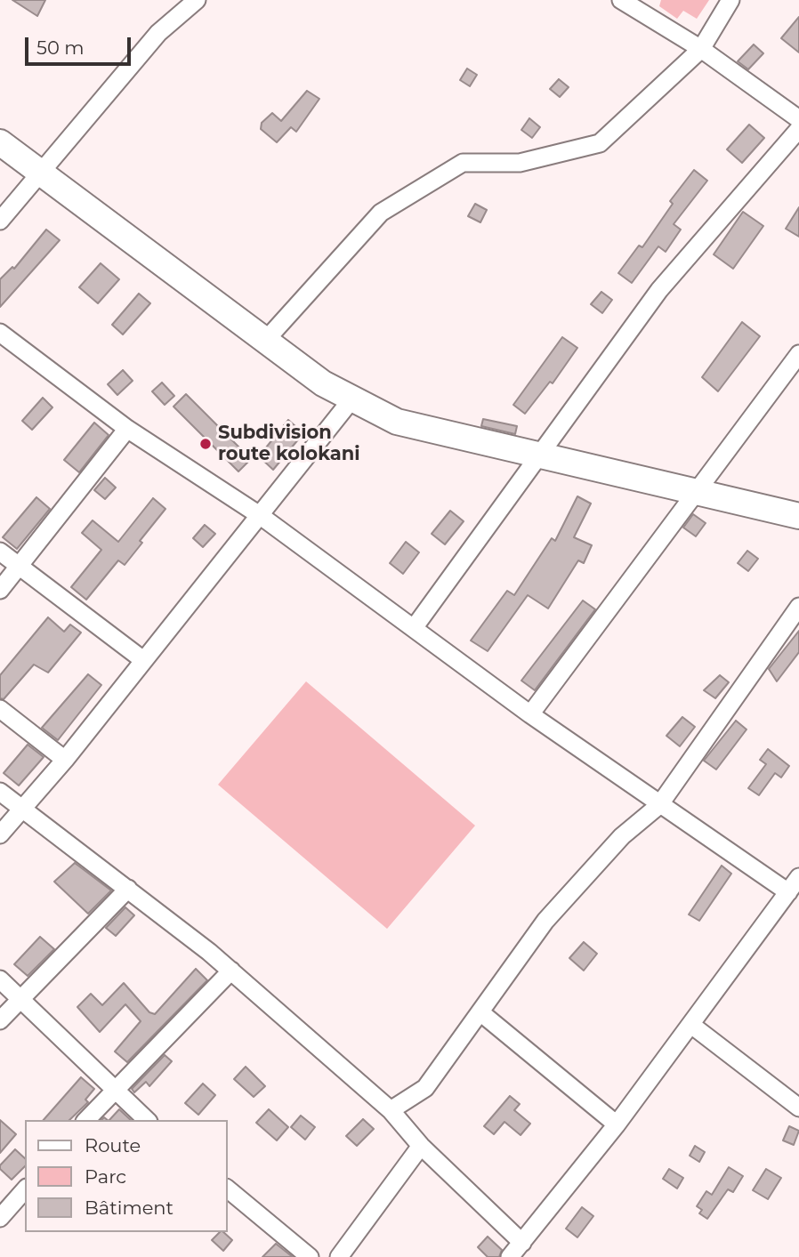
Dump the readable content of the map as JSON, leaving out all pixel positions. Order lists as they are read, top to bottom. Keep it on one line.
{"places":["Subdivision route kolokani"],"legend":["Route","Parc","Bâtiment"],"scale_bar":"50 m"}
